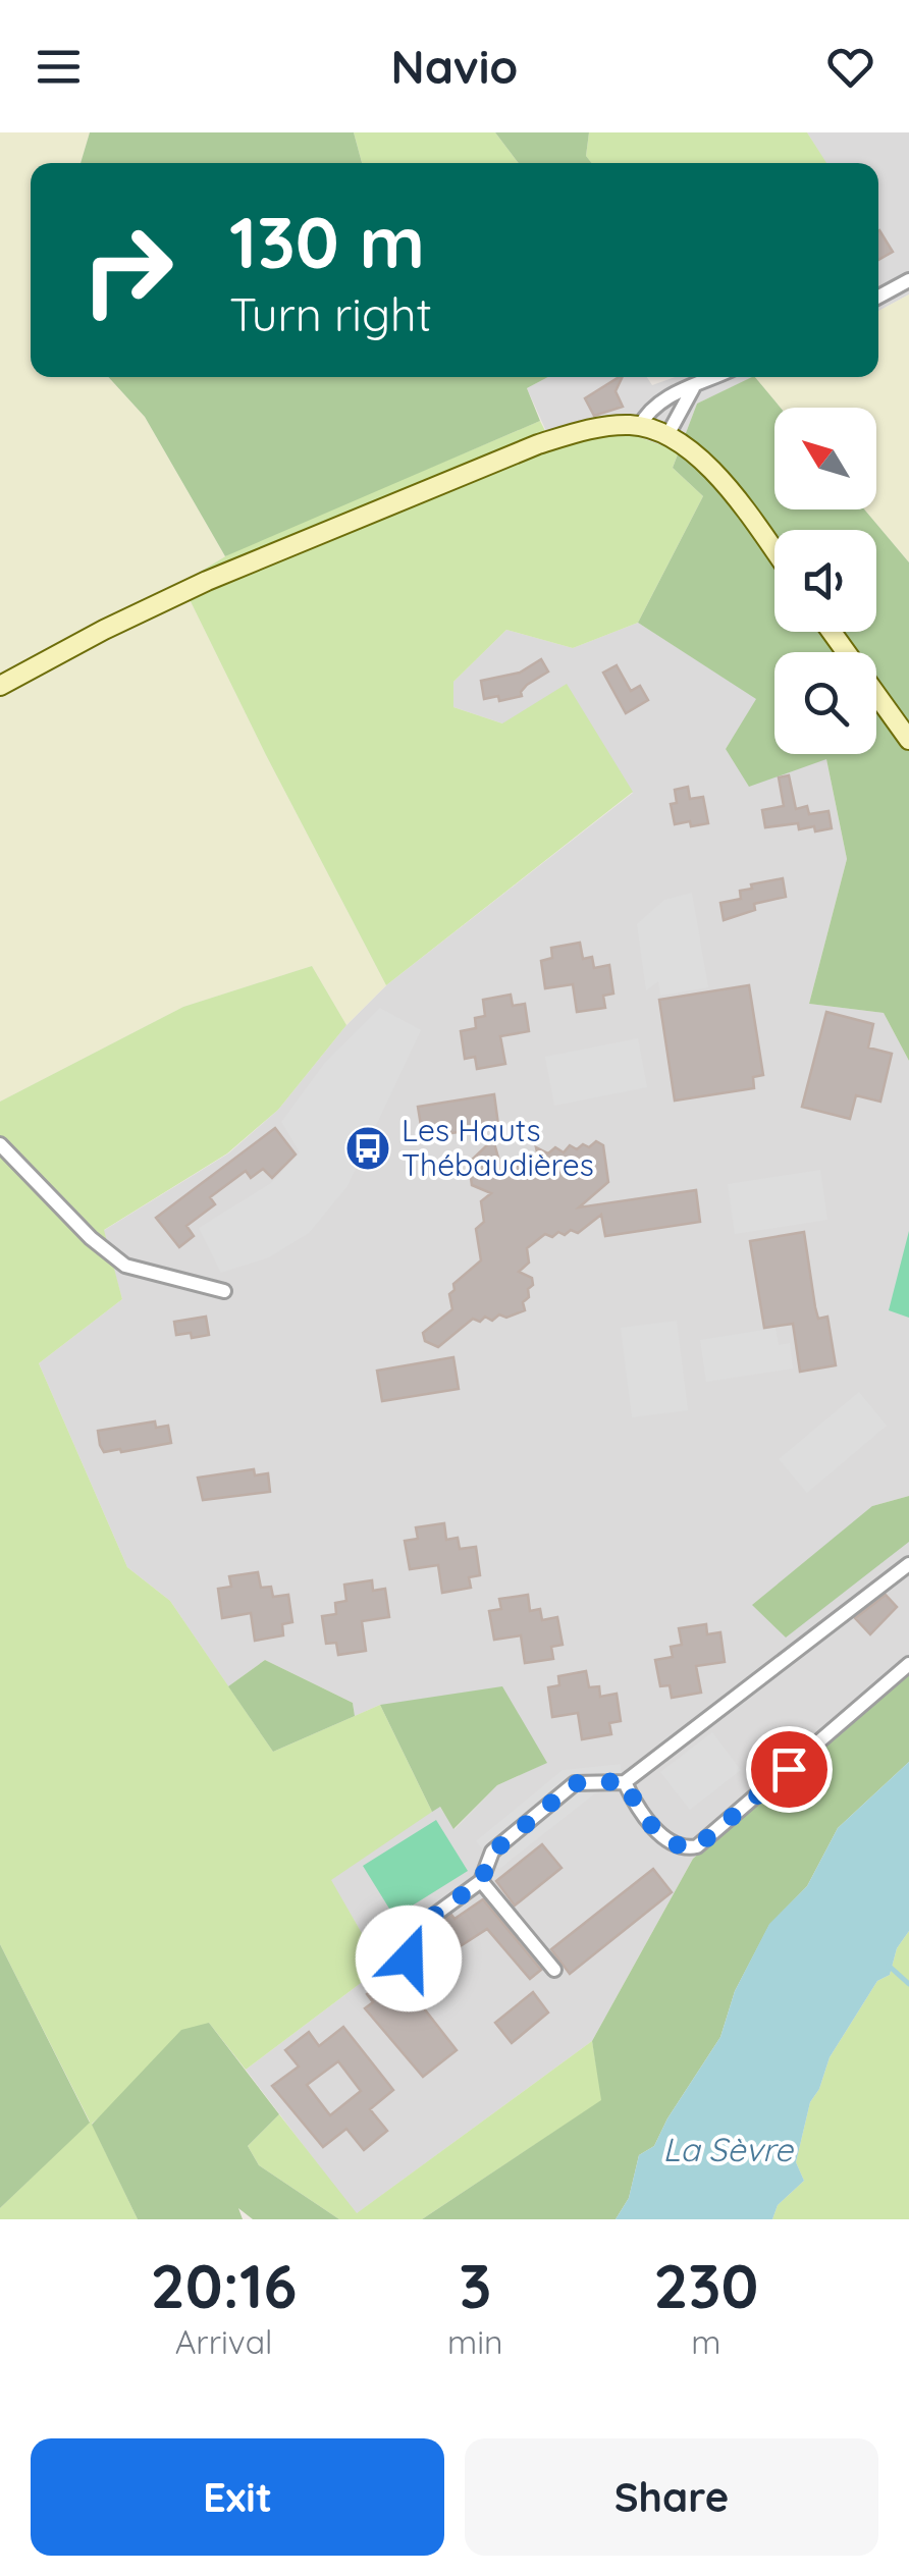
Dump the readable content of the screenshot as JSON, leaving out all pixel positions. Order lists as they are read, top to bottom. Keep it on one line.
{"water":["La Sèvre"],"places":{"bus stop":["Les Hauts Thébaudières"]},"north":"top left","page":{"header":"Navio","turn":["130 m","Turn right"],"eta":["20:16","Arrival","3","min","230","m"],"buttons":["Exit","Share"]}}
